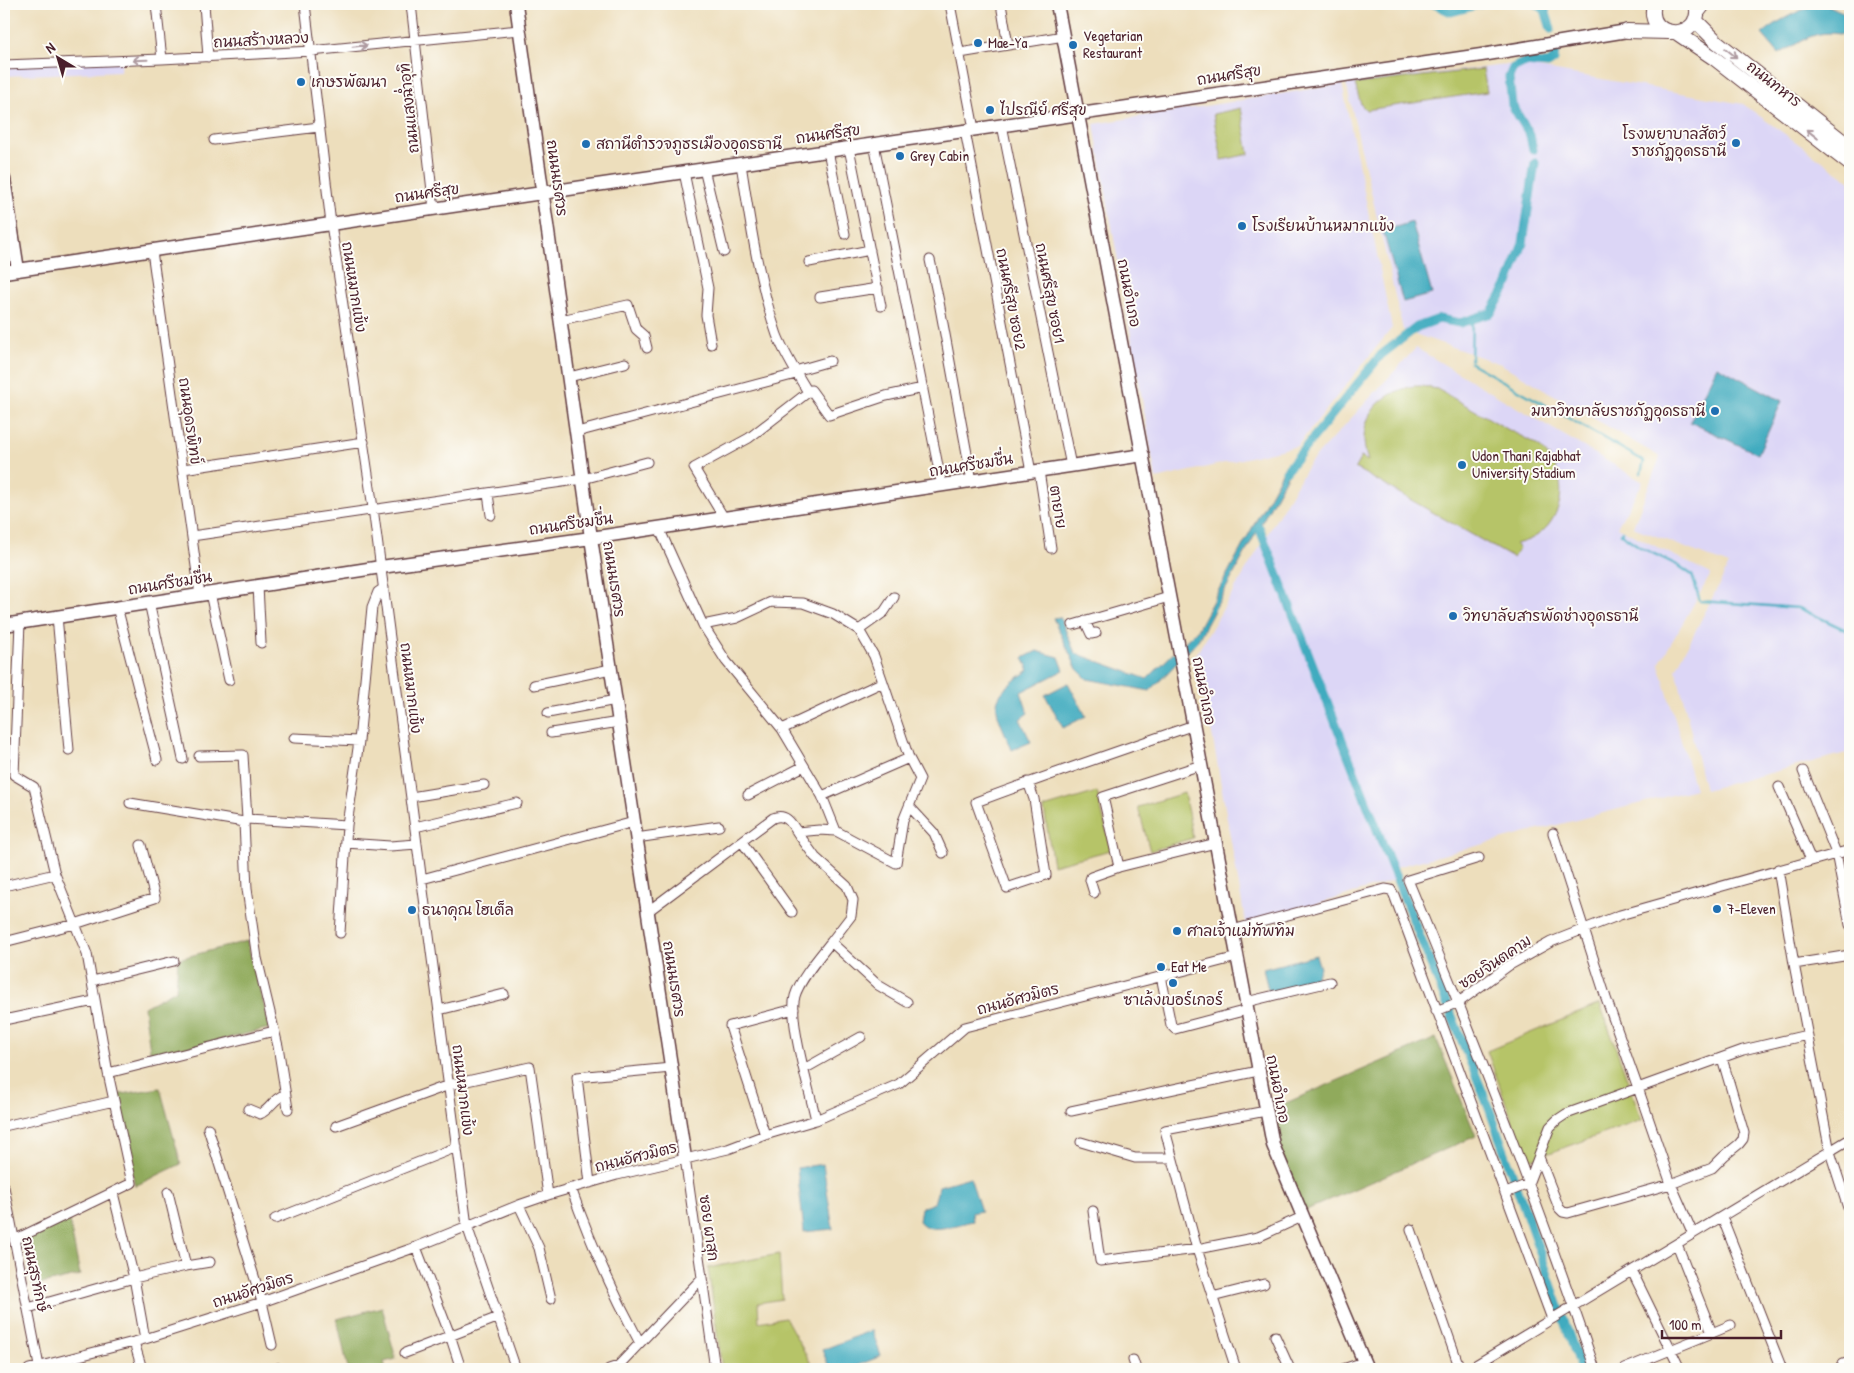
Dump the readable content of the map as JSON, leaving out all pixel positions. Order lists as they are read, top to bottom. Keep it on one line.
{"streets":{"main road":["ถนนทหาร"],"street":["ถนนสร้างหลวง","ถนนศรีสุข","ถนนแสงฉ่ำอุทิ","ถนนนเรศวร","ถนนหมากแข้ง","ถนนศรีสุข ซอย1","ถนนอำเภอ","ถนนศรีสุข ซอย2","ถนนอุดรพิทข์","ถนนศรีชมชื่น","ตายาย","ซอยจินตคาม","ถนนอัศวมิตร","ซอย ผาสุก","ถนนสุรทักษ์"]},"crossings":[["ถนนสร้างหลวง","ถนนแสงฉ่ำอุทิ"],["ถนนสร้างหลวง","ถนนนเรศวร"],["ถนนสร้างหลวง","ถนนหมากแข้ง"],["ถนนศรีสุข","ถนนแสงฉ่ำอุทิ"],["ถนนศรีสุข","ถนนนเรศวร"],["ถนนศรีสุข","ถนนหมากแข้ง"],["ถนนศรีสุข","ถนนศรีสุข ซอย1"],["ถนนศรีสุข","ถนนอำเภอ"],["ถนนศรีสุข","ถนนศรีสุข ซอย2"],["ถนนศรีสุข","ถนนอุดรพิทข์"],["ถนนนเรศวร","ถนนศรีชมชื่น"],["ถนนนเรศวร","ถนนอัศวมิตร"],["ถนนนเรศวร","ซอย ผาสุก"],["ถนนหมากแข้ง","ถนนศรีชมชื่น"],["ถนนหมากแข้ง","ถนนอัศวมิตร"],["ถนนศรีสุข ซอย1","ถนนศรีชมชื่น"],["ถนนอำเภอ","ถนนศรีชมชื่น"],["ถนนอำเภอ","ถนนอัศวมิตร"],["ถนนศรีสุข ซอย2","ถนนศรีชมชื่น"],["ถนนศรีสุข ซอย2","ตายาย"],["ถนนอุดรพิทข์","ถนนศรีชมชื่น"],["ถนนศรีชมชื่น","ตายาย"],["ถนนอัศวมิตร","ซอย ผาสุก"],["ถนนอัศวมิตร","ถนนสุรทักษ์"]],"places":["Mae-Ya","Vegetarian Restaurant","เกษรพัฒนา","ไปรณีย์ ศรีสุข","โรงพยาบาลสัตว์ ราชภัฏอุดรธานี","สถานีตำรวจภูธรเมืองอุดรธานี","Grey Cabin","โรงเรียนบ้านหมากแข้ง","มหาวิทยาลัยราชภัฏอุดรธานี","Udon Thani Rajabhat University Stadium","วิทยาลัยสารพัดช่างอุดรธานี","7-Eleven","ธนาคุณ โฮเต็ล","ศาลเจ้าแม่ทัพทิม","Eat Me","ซาเล้งเบอร์เกอร์"],"scale_bar":"100 m","north":"top left"}
